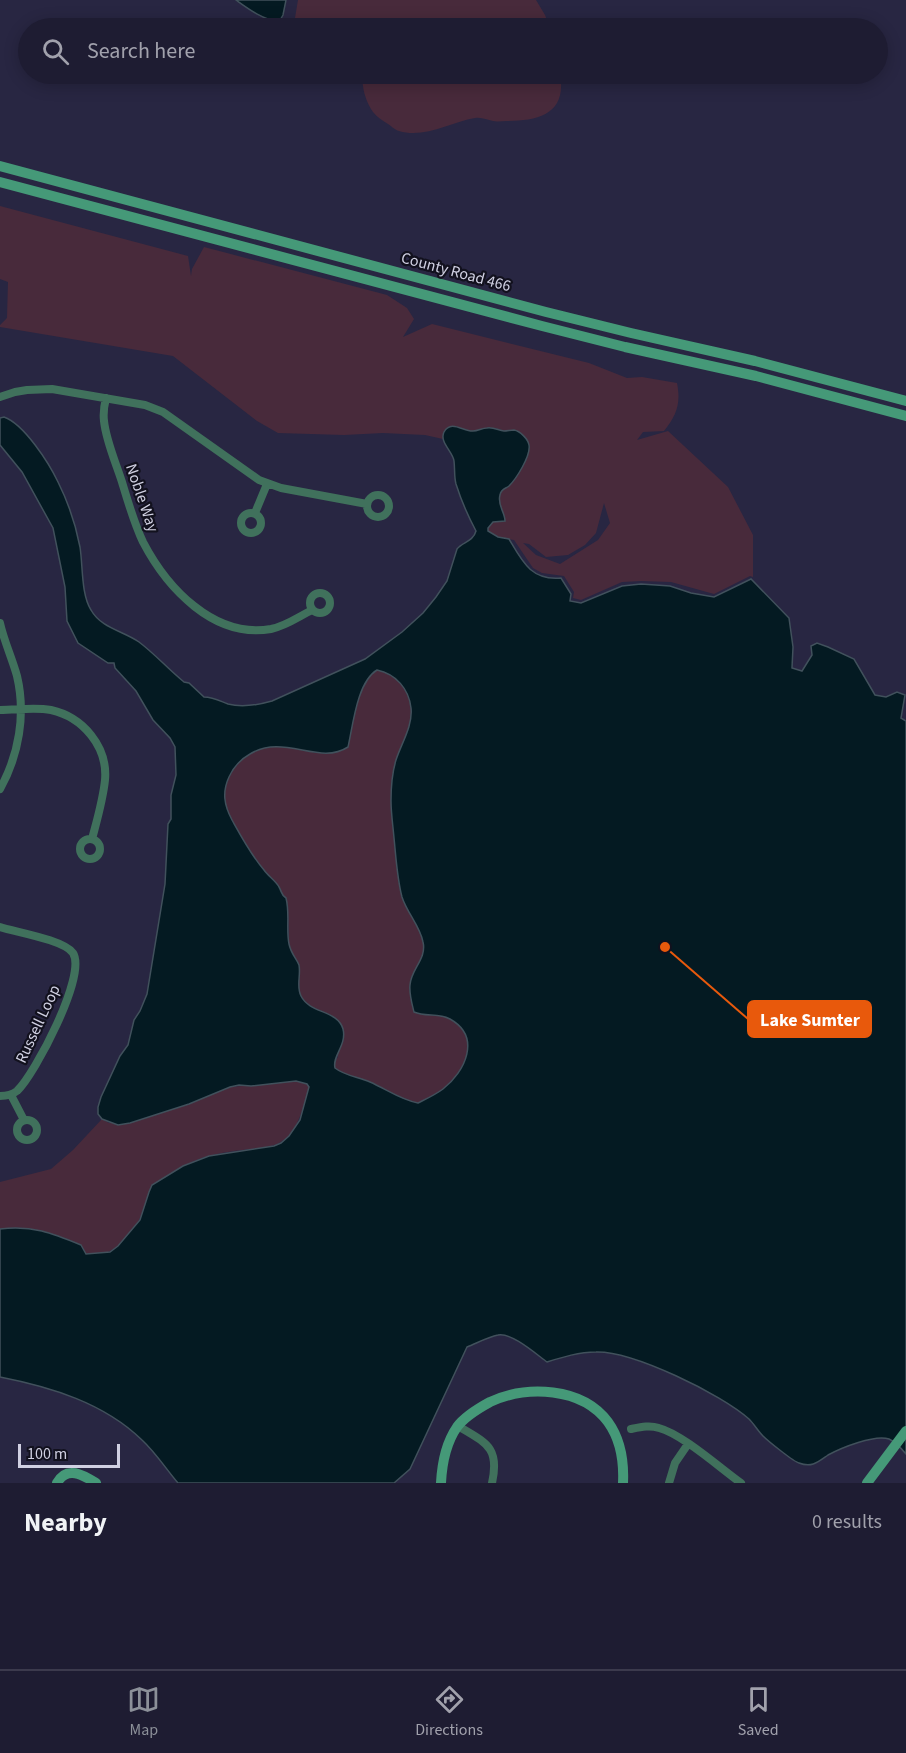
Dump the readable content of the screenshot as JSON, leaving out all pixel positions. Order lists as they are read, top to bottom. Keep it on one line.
{"streets":{"main road":["County Road 466"],"street":["Noble Way","Russell Loop"]},"places":["Lake Sumter"],"scale_bar":"100 m","page":{"search":"Search here","scale":"100 m","heading":["Nearby","0 results"],"nav":["Map","Directions","Saved"]}}
